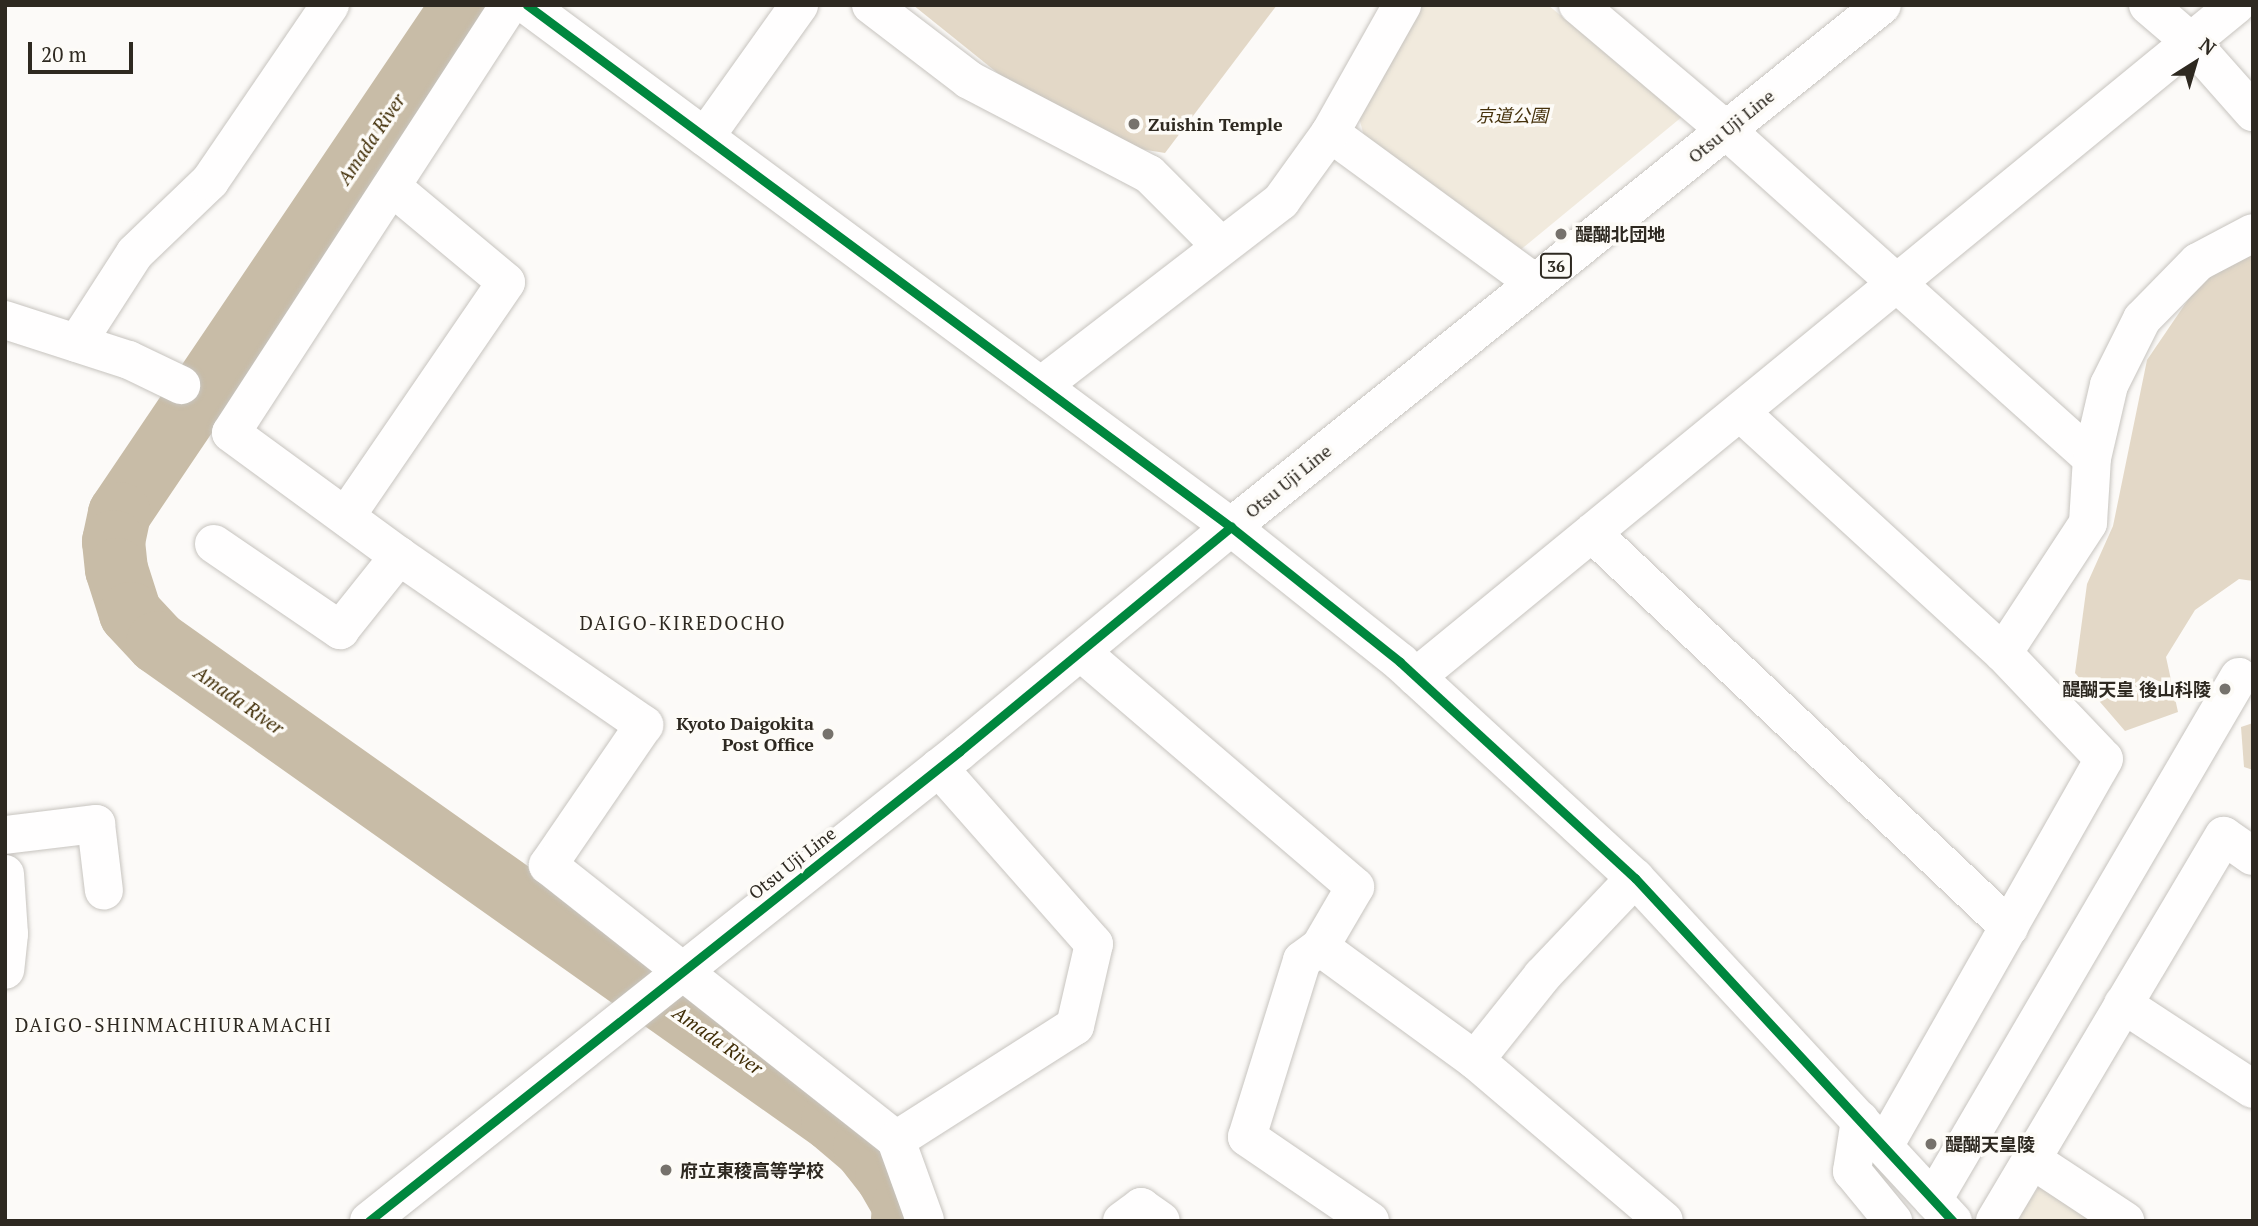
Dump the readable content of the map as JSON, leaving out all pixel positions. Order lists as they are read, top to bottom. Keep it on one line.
{"streets":{"street":["Otsu Uji Line","36"]},"districts":["DAIGO-KIREDOCHO","DAIGO-SHINMACHIURAMACHI"],"water":["Amada River"],"parks":["京道公園"],"places":["Zuishin Temple","醍醐北団地","醍醐天皇 後山科陵","Kyoto Daigokita Post Office","醍醐天皇陵","府立東稜高等学校"],"scale_bar":"20 m","north":"top right"}
